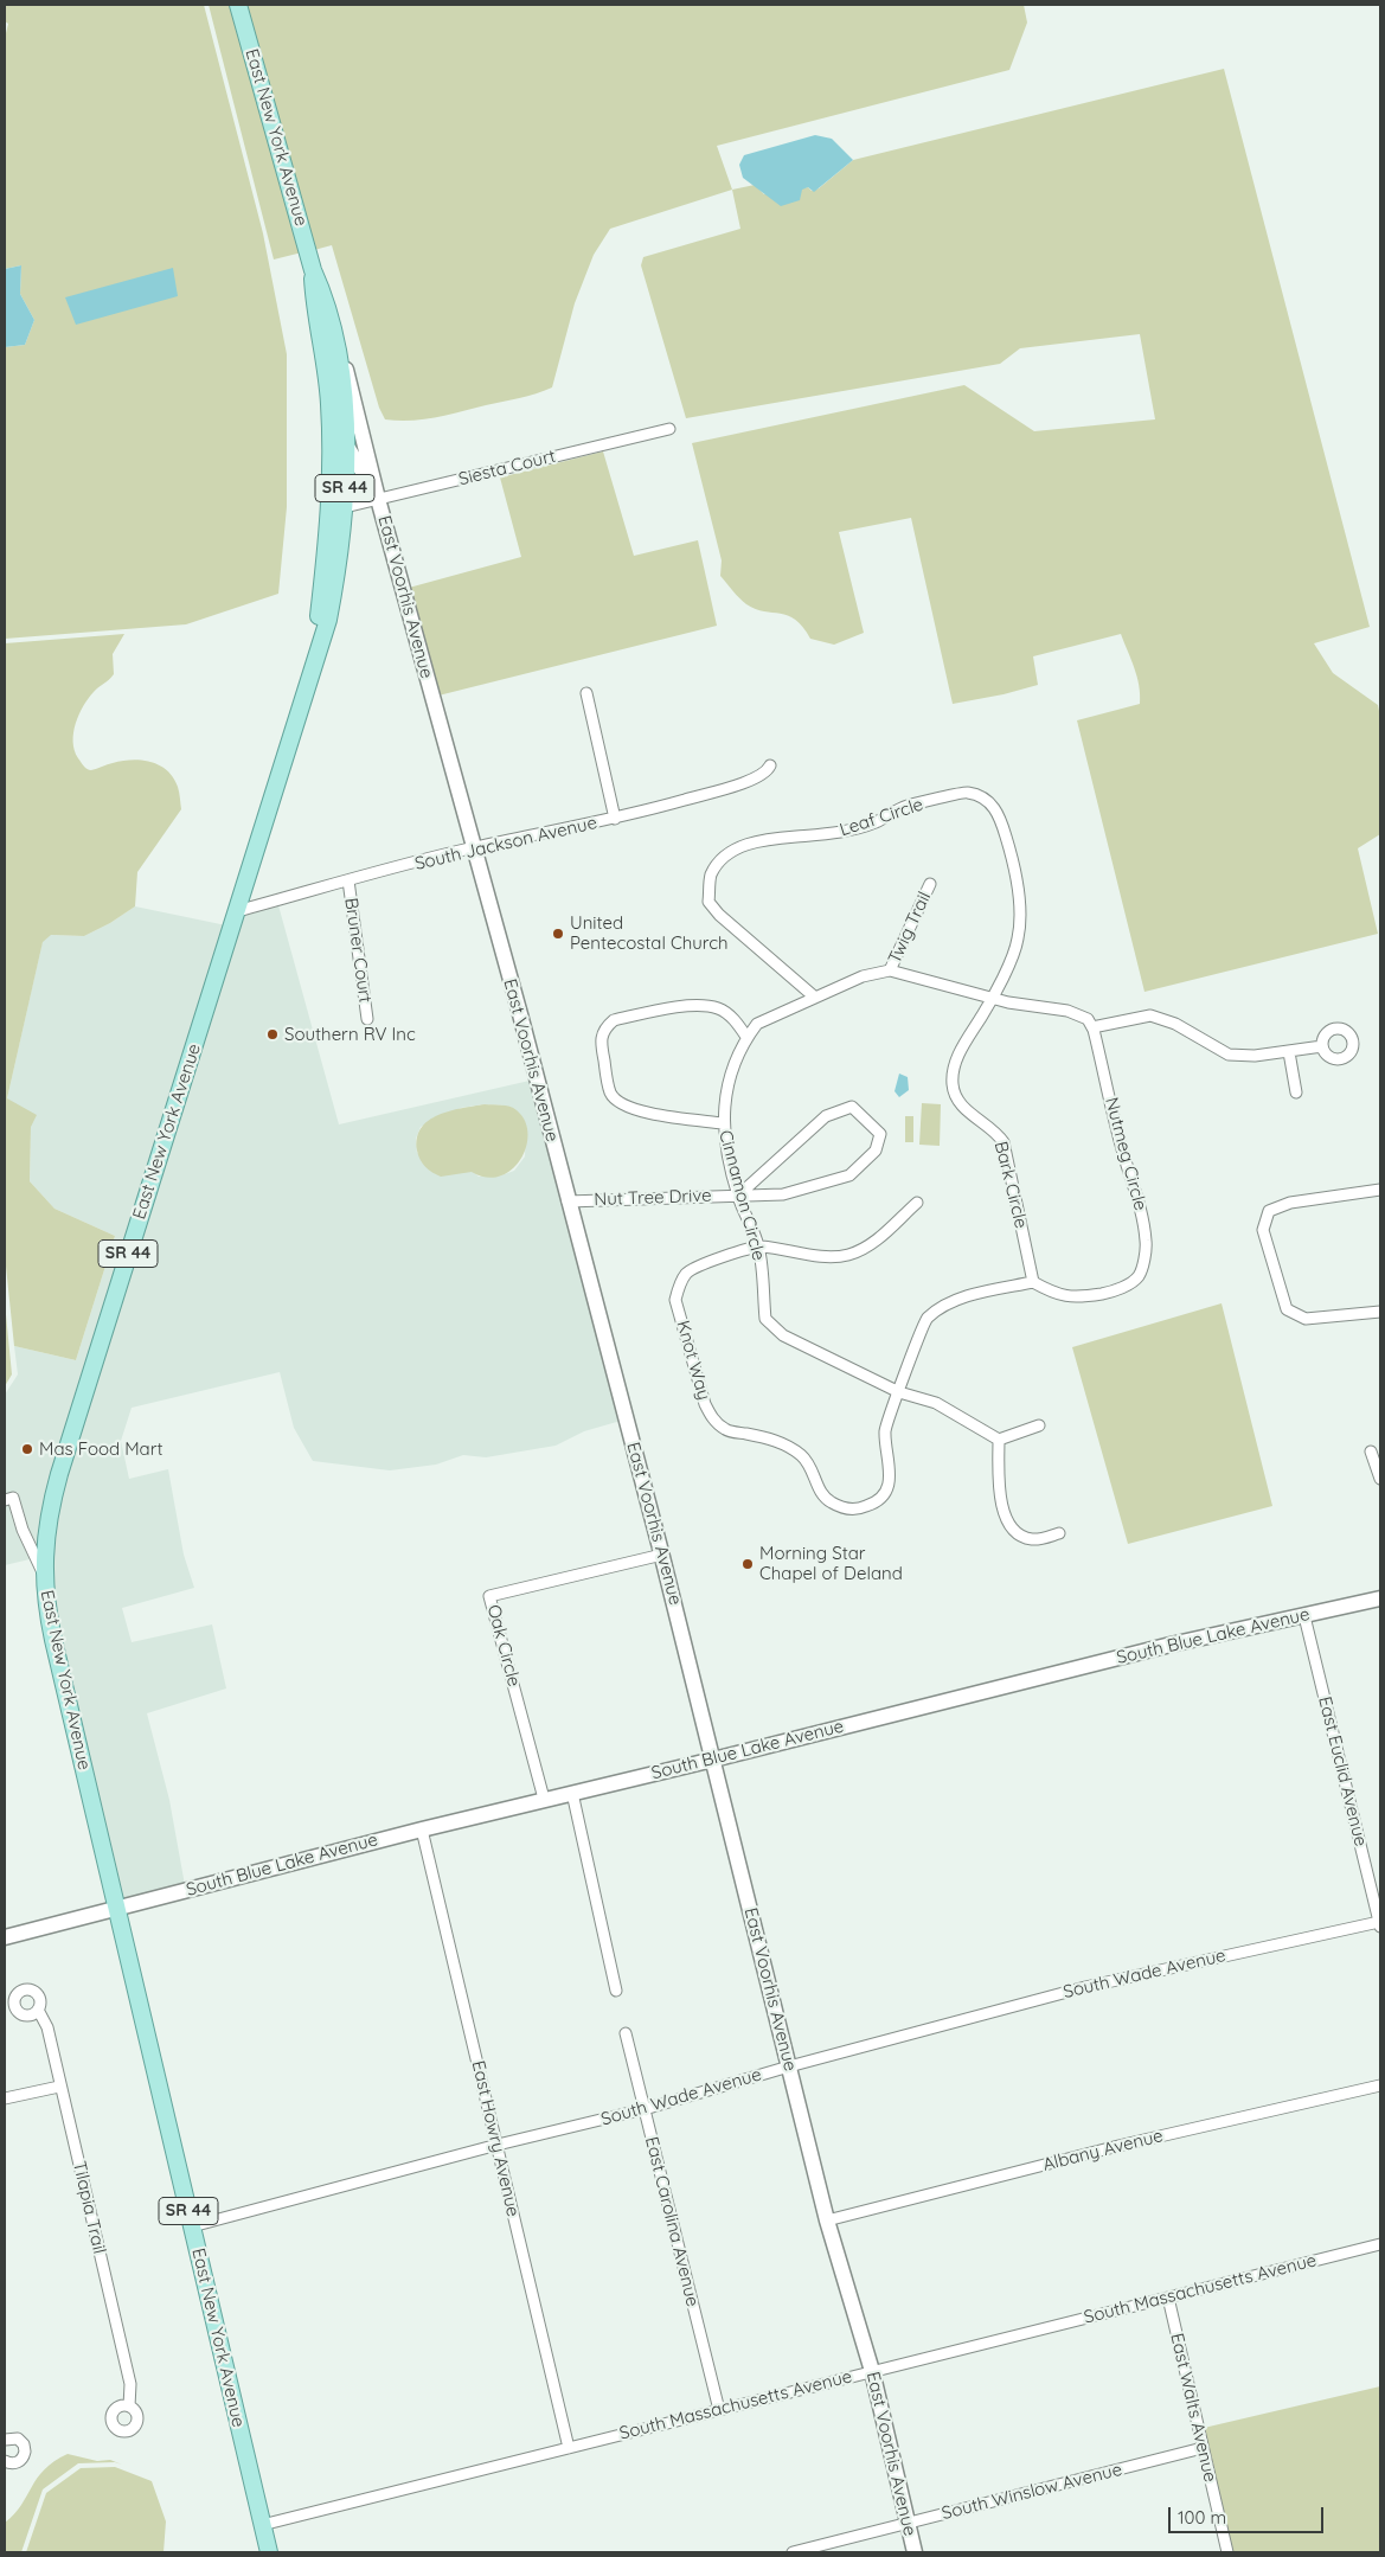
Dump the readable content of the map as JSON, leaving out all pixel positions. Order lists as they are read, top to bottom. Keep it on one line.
{"streets":{"main road":["East New York Avenue","SR 44"],"street":["Siesta Court","East Voorhis Avenue","Leaf Circle","South Jackson Avenue","Twig Trail","Bruner Court","Nutmeg Circle","Bark Circle","Cinnamon Circle","Nut Tree Drive","Knot Way","South Blue Lake Avenue","Oak Circle","East Euclid Avenue","South Wade Avenue","East Howry Avenue","Albany Avenue","Tilapia Trail","East Carolina Avenue","South Massachusetts Avenue","East Walts Avenue","South Winslow Avenue"]},"crossings":[["East New York Avenue","Siesta Court"],["East New York Avenue","East Voorhis Avenue"],["East New York Avenue","South Jackson Avenue"],["East New York Avenue","South Blue Lake Avenue"],["East New York Avenue","South Wade Avenue"],["East New York Avenue","South Massachusetts Avenue"],["Siesta Court","East Voorhis Avenue"],["East Voorhis Avenue","South Jackson Avenue"],["East Voorhis Avenue","Nut Tree Drive"],["East Voorhis Avenue","South Blue Lake Avenue"],["East Voorhis Avenue","Oak Circle"],["East Voorhis Avenue","South Wade Avenue"],["East Voorhis Avenue","Albany Avenue"],["East Voorhis Avenue","South Massachusetts Avenue"],["East Voorhis Avenue","South Winslow Avenue"],["Leaf Circle","Bark Circle"],["Leaf Circle","Cinnamon Circle"],["South Jackson Avenue","Bruner Court"],["Twig Trail","Cinnamon Circle"],["Nutmeg Circle","Bark Circle"],["Cinnamon Circle","Nut Tree Drive"],["Cinnamon Circle","Knot Way"],["South Blue Lake Avenue","Oak Circle"],["South Blue Lake Avenue","East Euclid Avenue"],["South Blue Lake Avenue","East Howry Avenue"],["East Euclid Avenue","South Wade Avenue"],["South Wade Avenue","East Howry Avenue"],["South Wade Avenue","East Carolina Avenue"],["East Howry Avenue","South Massachusetts Avenue"],["East Carolina Avenue","South Massachusetts Avenue"],["South Massachusetts Avenue","East Walts Avenue"],["East Walts Avenue","South Winslow Avenue"]],"places":["United Pentecostal Church","Southern RV Inc","Mas Food Mart","Morning Star Chapel of Deland"],"scale_bar":"100 m"}
